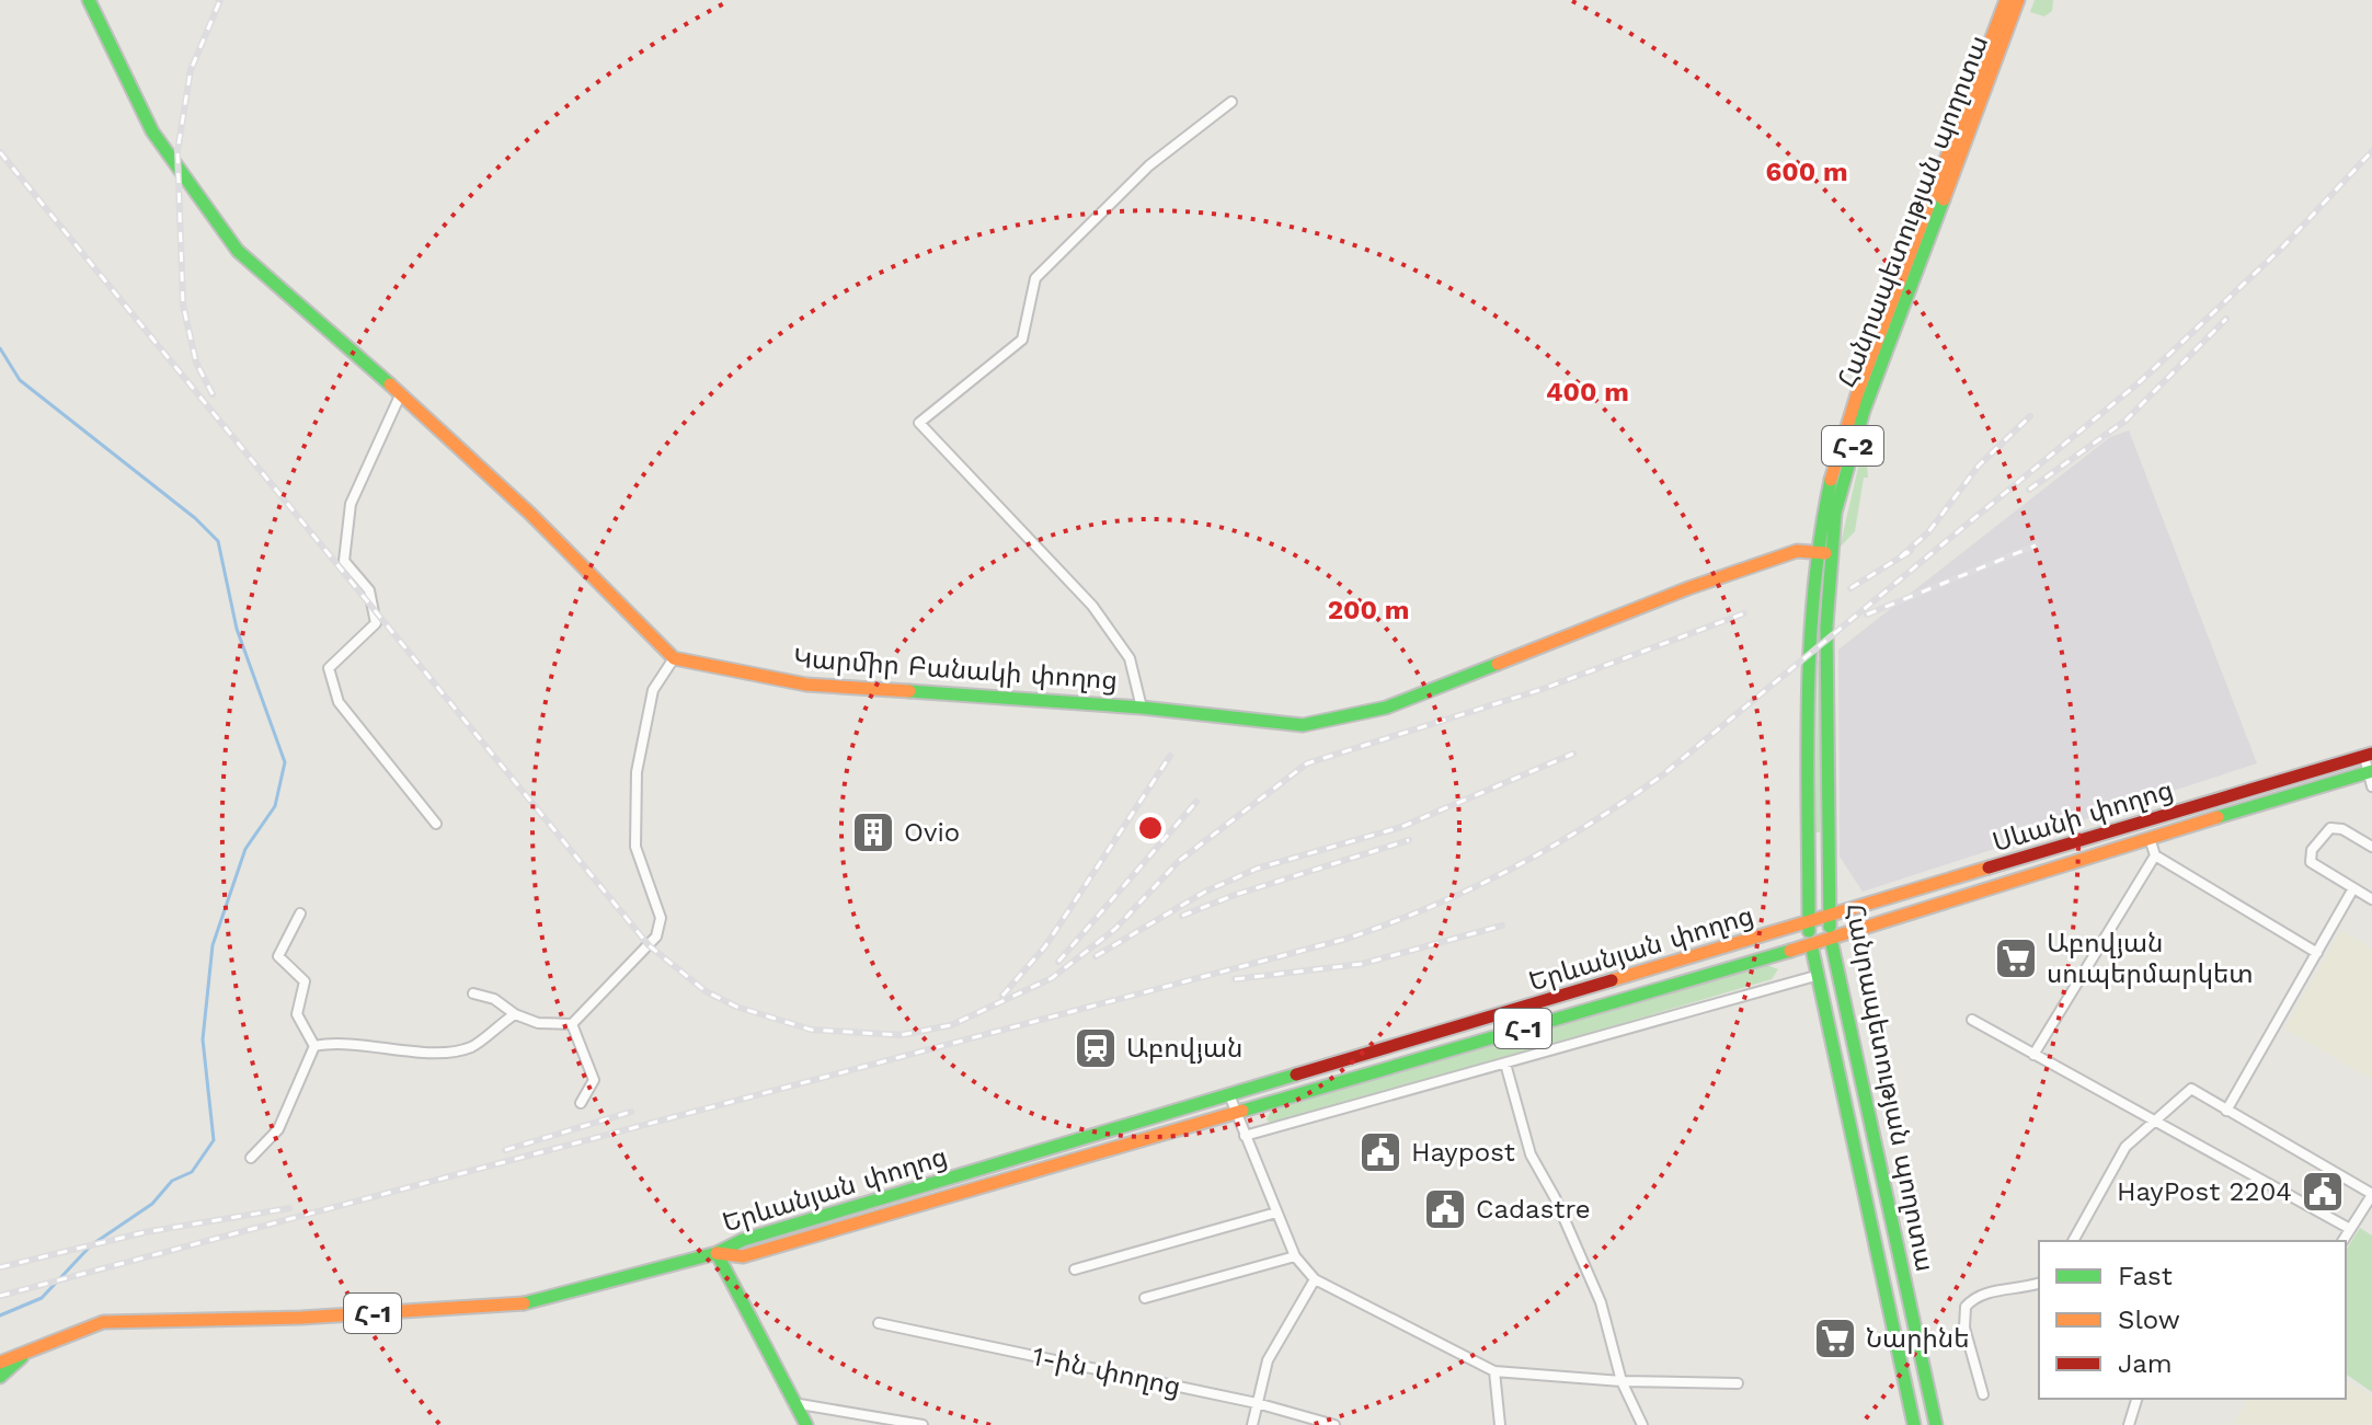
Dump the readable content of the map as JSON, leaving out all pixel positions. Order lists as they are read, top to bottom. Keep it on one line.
{"streets":{"main road":["Հանրապետության պողոտա","Հ-2","Կարմիր Բանակի փողոց","Սևանի փողոց","Երևանյան փողոց","Հ-1"],"street":["1-ին փողոց"]},"crossings":[["Հանրապետության պողոտա","Հ-2"],["Հանրապետության պողոտա","Կարմիր Բանակի փողոց"],["Հանրապետության պողոտա","Սևանի փողոց"],["Հանրապետության պողոտա","Երևանյան փողոց"],["Հ-2","Կարմիր Բանակի փողոց"],["Սևանի փողոց","Երևանյան փողոց"],["Երևանյան փողոց","Հ-1"]],"places":{"building":["Ovio"],"supermarket":["Աբովյան սուպերմարկետ","Նարինե"],"station":["Աբովյան"],"public building":["Haypost","HayPost 2204","Cadastre"]},"legend":["Fast","Slow","Jam"],"rings":["600 m","400 m","200 m"]}
